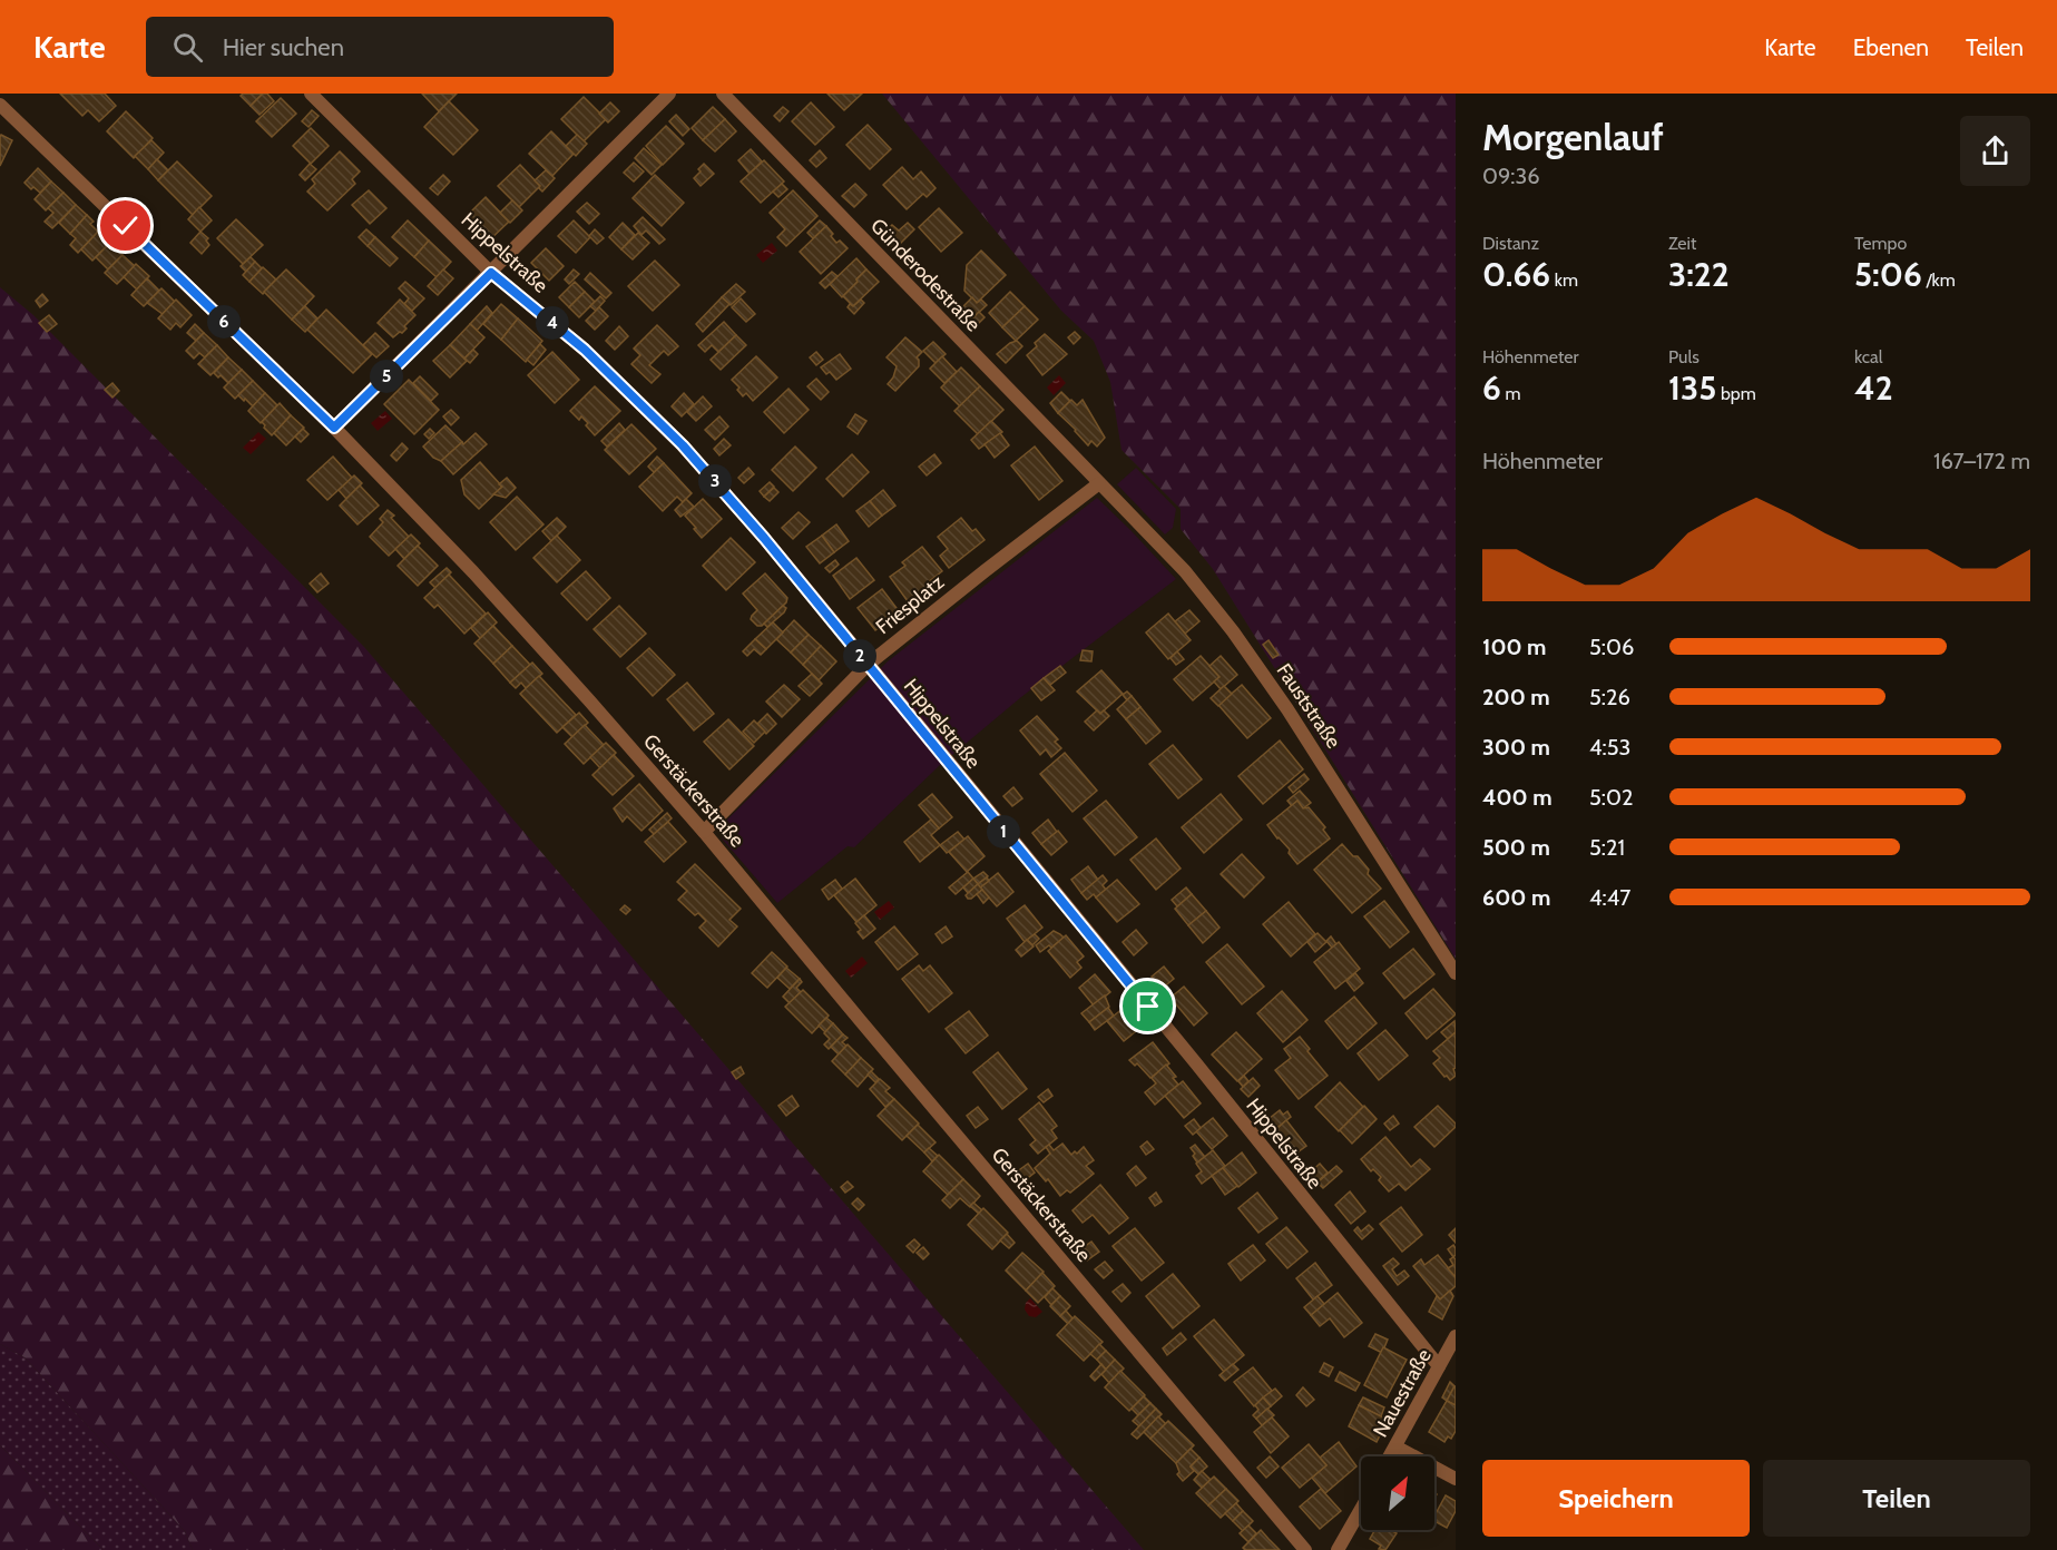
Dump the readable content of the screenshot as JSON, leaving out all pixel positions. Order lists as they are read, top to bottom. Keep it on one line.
{"streets":{"street":["Hippelstraße","Günderodestraße","Friesplatz","Fauststraße","Gerstäckerstraße","Nauestraße"]},"crossings":[["Hippelstraße","Friesplatz"],["Hippelstraße","Nauestraße"],["Günderodestraße","Friesplatz"],["Günderodestraße","Fauststraße"],["Friesplatz","Fauststraße"],["Friesplatz","Gerstäckerstraße"]],"north":"top right","page":{"header":"Karte","search":"Hier suchen","nav":["Karte","Ebenen","Teilen"],"heading":["Morgenlauf","09:36"],"stats":[["Distanz","0.66 km"],["Zeit","3:22"],["Tempo","5:06 /km"],["Höhenmeter","6 m"],["Puls","135 bpm"],["kcal","42"]],"pins":["6","4","5","3","2","1"],"chart":["Höhenmeter","167–172 m"],"list":[{"name":"100 m","note":"5:06"},{"name":"200 m","note":"5:26"},{"name":"300 m","note":"4:53"},{"name":"400 m","note":"5:02"},{"name":"500 m","note":"5:21"},{"name":"600 m","note":"4:47"}],"buttons":["Speichern","Teilen"]}}
